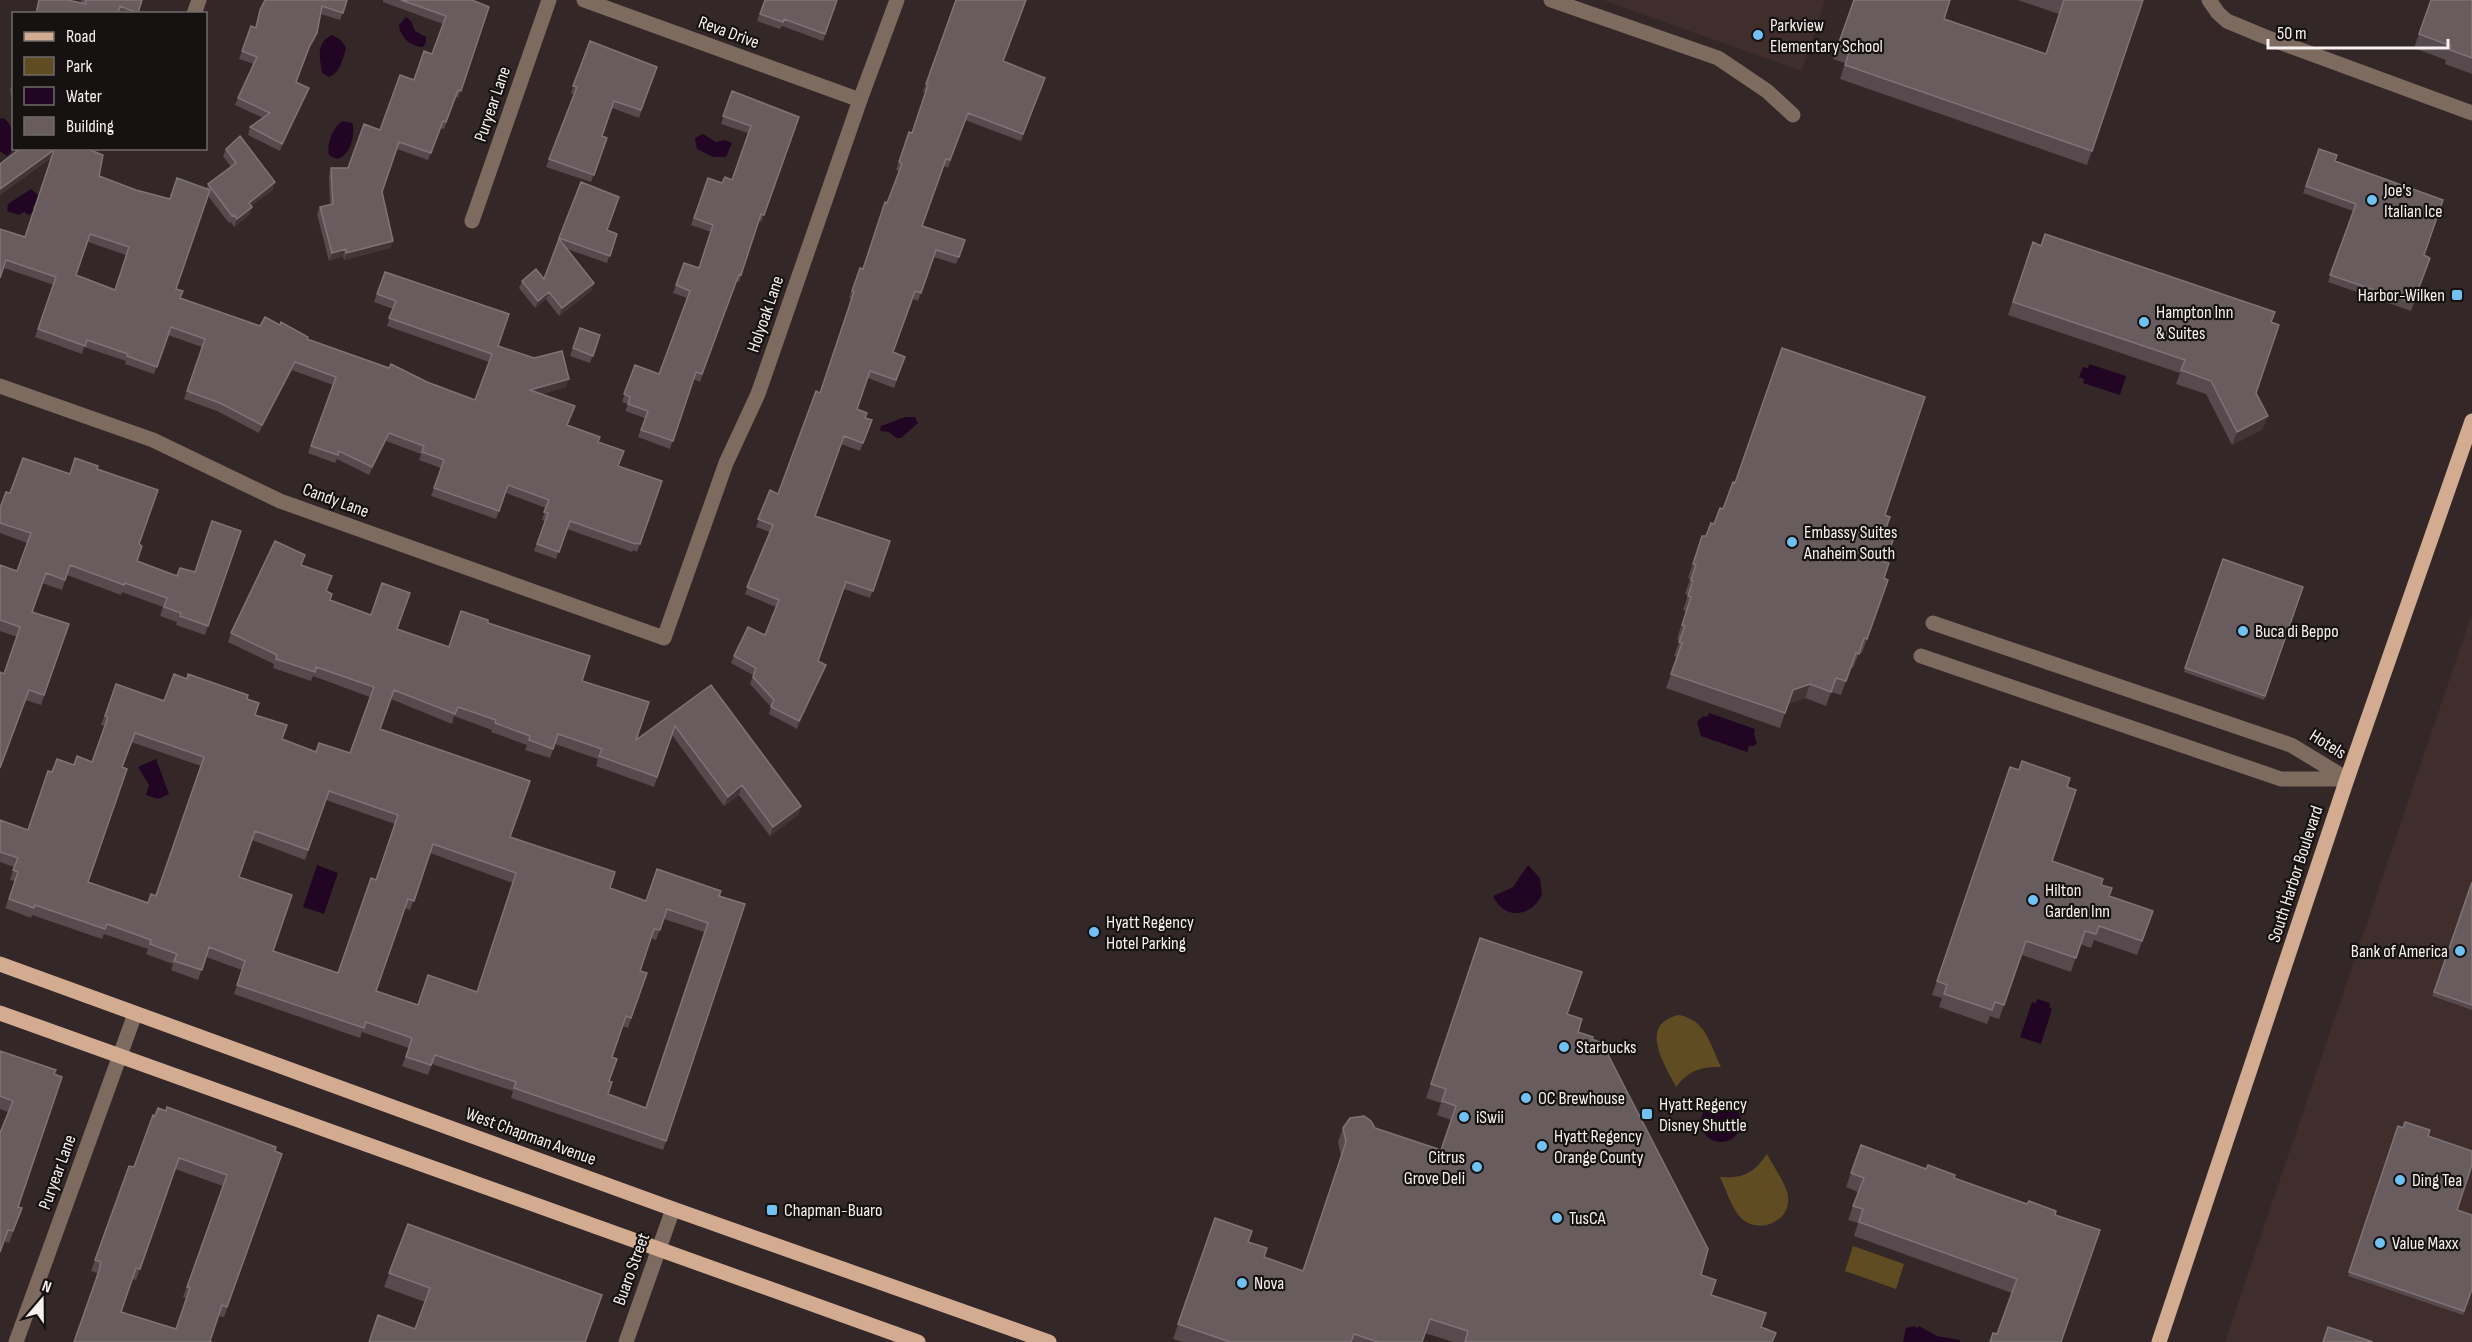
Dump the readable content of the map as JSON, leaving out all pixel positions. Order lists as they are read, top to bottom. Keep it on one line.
{"streets":{"main road":["South Harbor Boulevard","West Chapman Avenue"],"street":["Reva Drive","Puryear Lane","Holyoak Lane","Candy Lane","Hotels","Buaro Street"]},"crossings":[["Reva Drive","Holyoak Lane"],["Puryear Lane","West Chapman Avenue"],["Holyoak Lane","Candy Lane"],["Hotels","South Harbor Boulevard"],["West Chapman Avenue","Buaro Street"]],"places":{"other":["Parkview Elementary School","Joe's Italian Ice","Hampton Inn & Suites","Embassy Suites Anaheim South","Buca di Beppo","Hilton Garden Inn","Hyatt Regency Hotel Parking","Bank of America","Starbucks","OC Brewhouse","iSwii","Hyatt Regency Orange County","Citrus Grove Deli","Ding Tea","TusCA","Value Maxx","Nova"],"transit":["Harbor-Wilken","Hyatt Regency Disney Shuttle","Chapman-Buaro"]},"legend":["Road","Park","Water","Building"],"scale_bar":"50 m","north":"top"}
